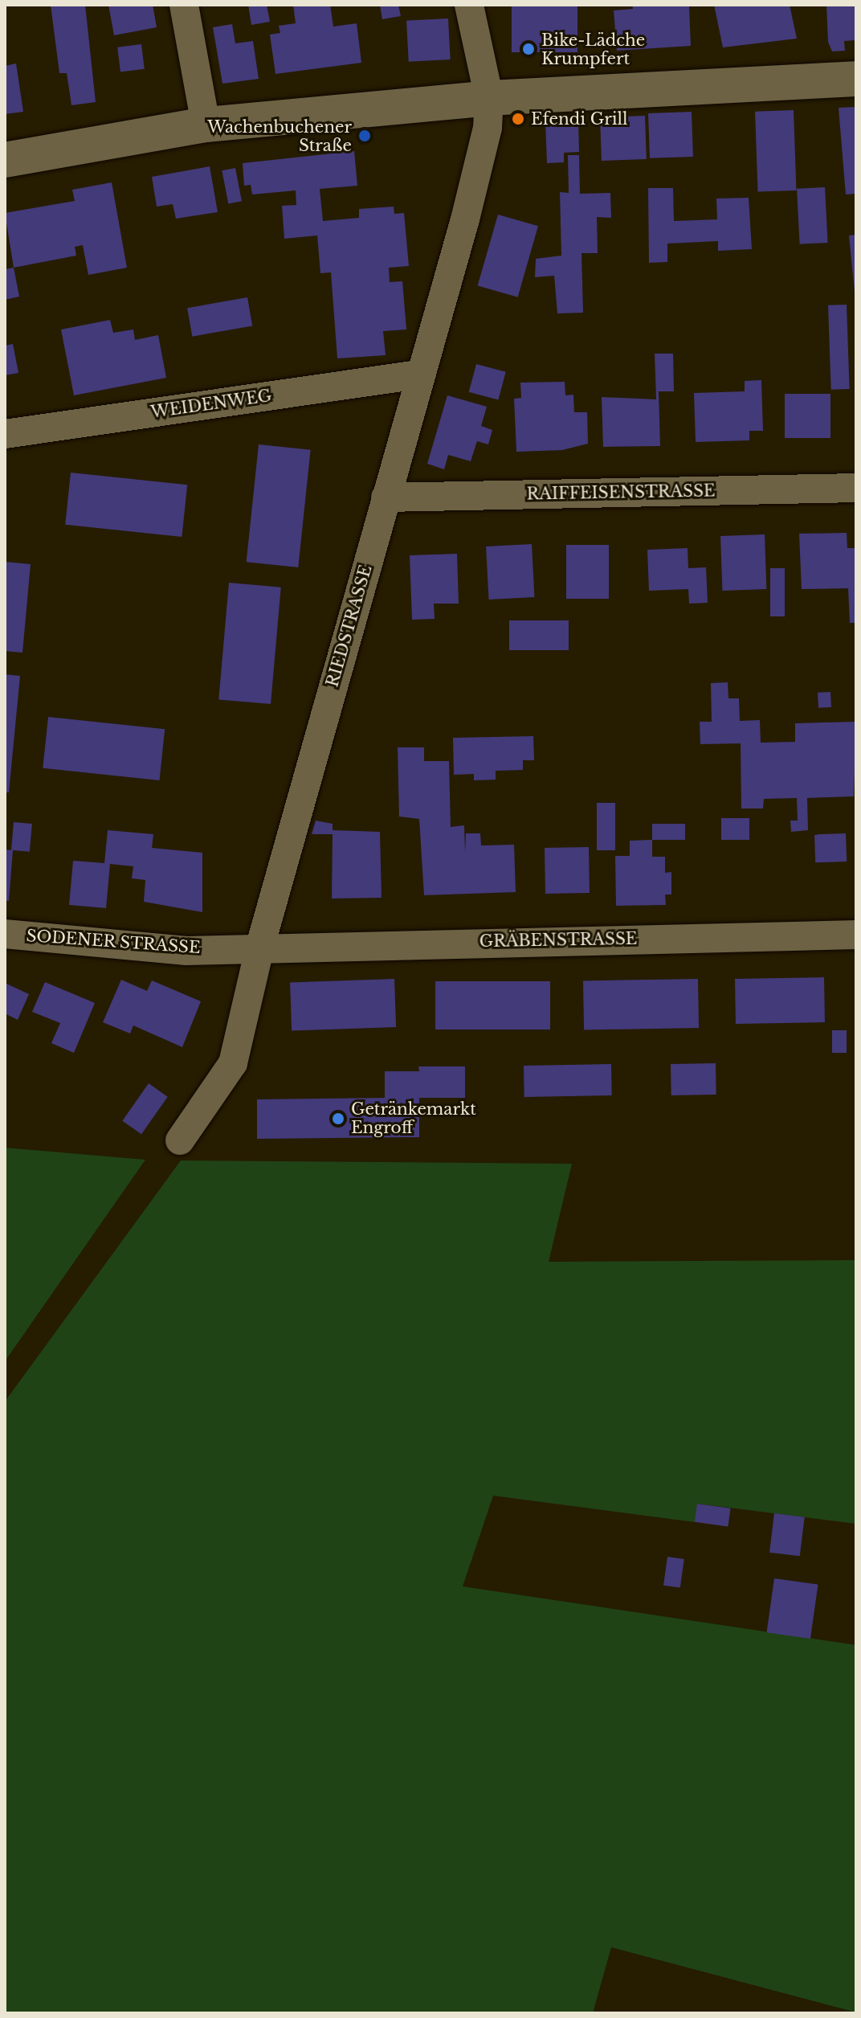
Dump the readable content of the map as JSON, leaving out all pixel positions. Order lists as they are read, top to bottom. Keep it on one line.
{"streets":{"street":["WEIDENWEG","RAIFFEISENSTRASSE","RIEDSTRASSE","GRÄBENSTRASSE","SODENER STRASSE"]},"crossings":[["WEIDENWEG","RIEDSTRASSE"],["RAIFFEISENSTRASSE","RIEDSTRASSE"],["RIEDSTRASSE","GRÄBENSTRASSE"],["RIEDSTRASSE","SODENER STRASSE"],["GRÄBENSTRASSE","SODENER STRASSE"]],"places":["Bike-Lädche Krumpfert","Efendi Grill","Wachenbuchener Straße","Getränkemarkt Engroff"]}
